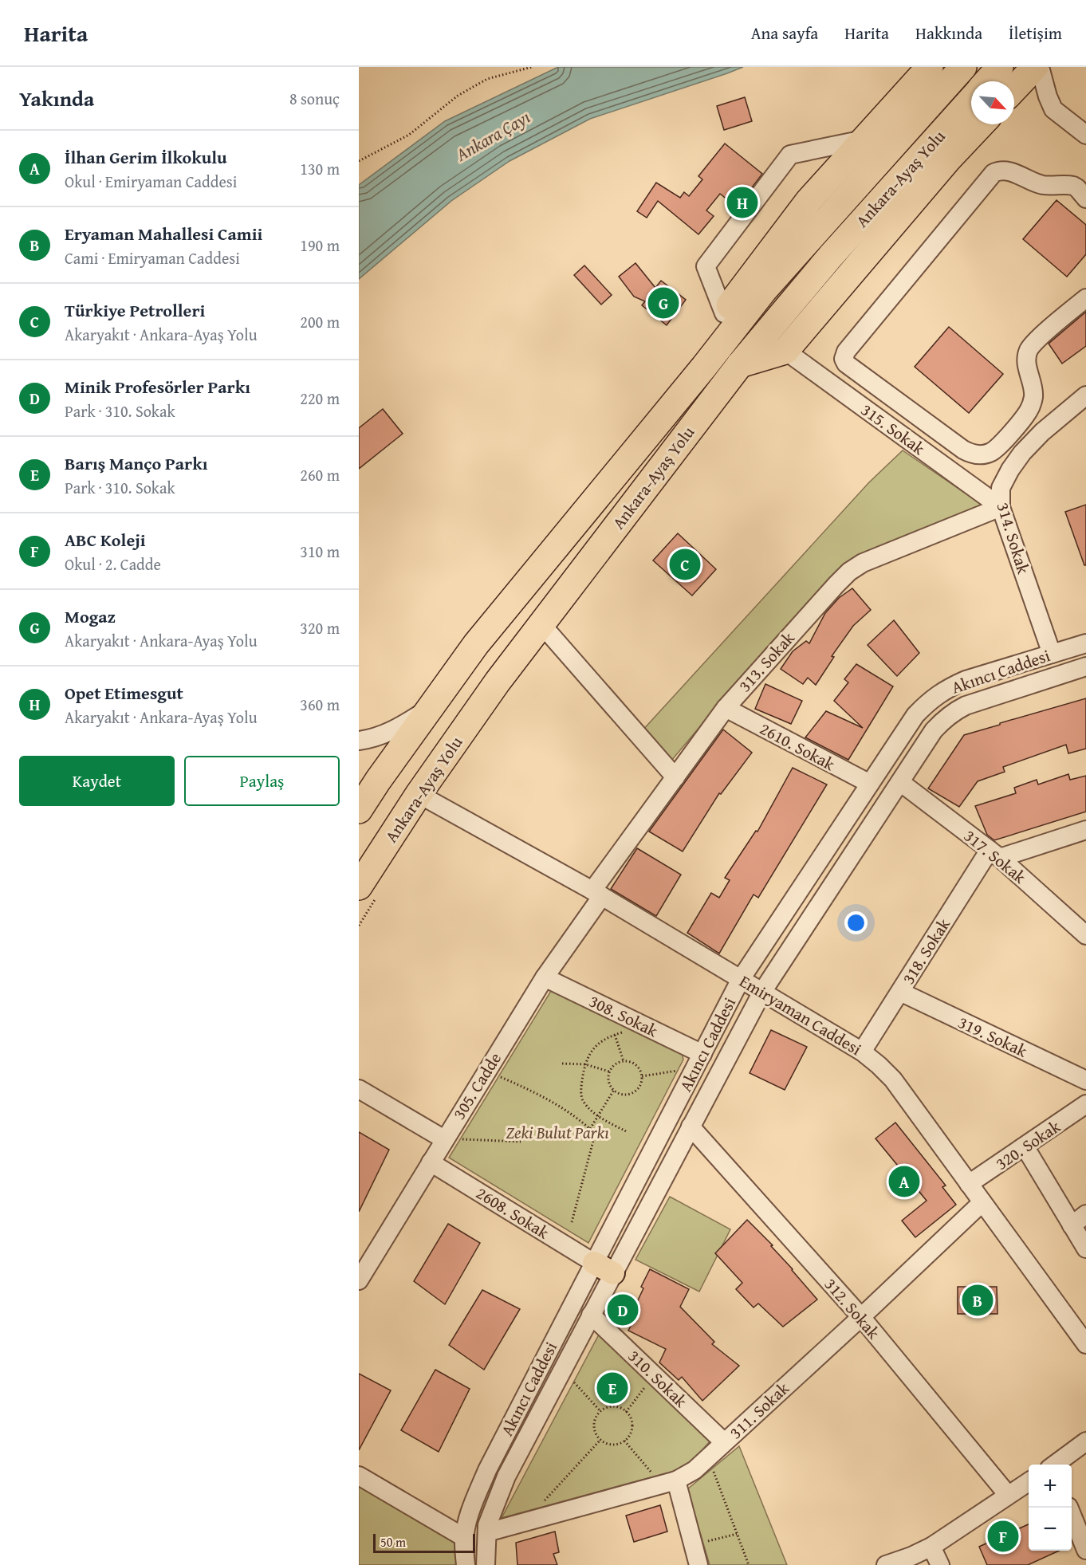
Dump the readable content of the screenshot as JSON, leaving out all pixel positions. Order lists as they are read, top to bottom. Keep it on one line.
{"streets":{"highway":["Ankara-Ayaş Yolu"],"street":["315. Sokak","314. Sokak","313. Sokak","Akıncı Caddesi","2610. Sokak","317. Sokak","318. Sokak","Emiryaman Caddesi","308. Sokak","319. Sokak","305. Cadde","320. Sokak","2608. Sokak","312. Sokak","310. Sokak","311. Sokak"]},"crossings":[["Ankara-Ayaş Yolu","Emiryaman Caddesi"],["315. Sokak","314. Sokak"],["315. Sokak","313. Sokak"],["314. Sokak","313. Sokak"],["314. Sokak","Akıncı Caddesi"],["313. Sokak","2610. Sokak"],["313. Sokak","Emiryaman Caddesi"],["313. Sokak","305. Cadde"],["Akıncı Caddesi","2610. Sokak"],["Akıncı Caddesi","317. Sokak"],["Akıncı Caddesi","Emiryaman Caddesi"],["Akıncı Caddesi","308. Sokak"],["Akıncı Caddesi","2608. Sokak"],["Akıncı Caddesi","312. Sokak"],["Akıncı Caddesi","310. Sokak"],["Akıncı Caddesi","311. Sokak"],["317. Sokak","318. Sokak"],["318. Sokak","Emiryaman Caddesi"],["318. Sokak","319. Sokak"],["Emiryaman Caddesi","305. Cadde"],["Emiryaman Caddesi","320. Sokak"],["Emiryaman Caddesi","311. Sokak"],["308. Sokak","305. Cadde"],["305. Cadde","2608. Sokak"],["312. Sokak","311. Sokak"],["310. Sokak","311. Sokak"]],"water":["Ankara Çayı"],"parks":["Zeki Bulut Parkı"],"scale_bar":"50 m","north":"bottom right","page":{"header":"Harita","nav":["Ana sayfa","Harita","Hakkında","İletişim"],"heading":["Yakında","8 sonuç"],"list":[{"mark":"A","name":"İlhan Gerim İlkokulu","note":"Okul · Emiryaman Caddesi","value":"130 m"},{"mark":"B","name":"Eryaman Mahallesi Camii","note":"Cami · Emiryaman Caddesi","value":"190 m"},{"mark":"C","name":"Türkiye Petrolleri","note":"Akaryakıt · Ankara-Ayaş Yolu","value":"200 m"},{"mark":"D","name":"Minik Profesörler Parkı","note":"Park · 310. Sokak","value":"220 m"},{"mark":"E","name":"Barış Manço Parkı","note":"Park · 310. Sokak","value":"260 m"},{"mark":"F","name":"ABC Koleji","note":"Okul · 2. Cadde","value":"310 m"},{"mark":"G","name":"Mogaz","note":"Akaryakıt · Ankara-Ayaş Yolu","value":"320 m"},{"mark":"H","name":"Opet Etimesgut","note":"Akaryakıt · Ankara-Ayaş Yolu","value":"360 m"}],"pins":["H","G","C","A","B","D","E","F"],"buttons":["Kaydet","Paylaş"],"map_buttons":["+","−"],"scale":"50 m"}}
